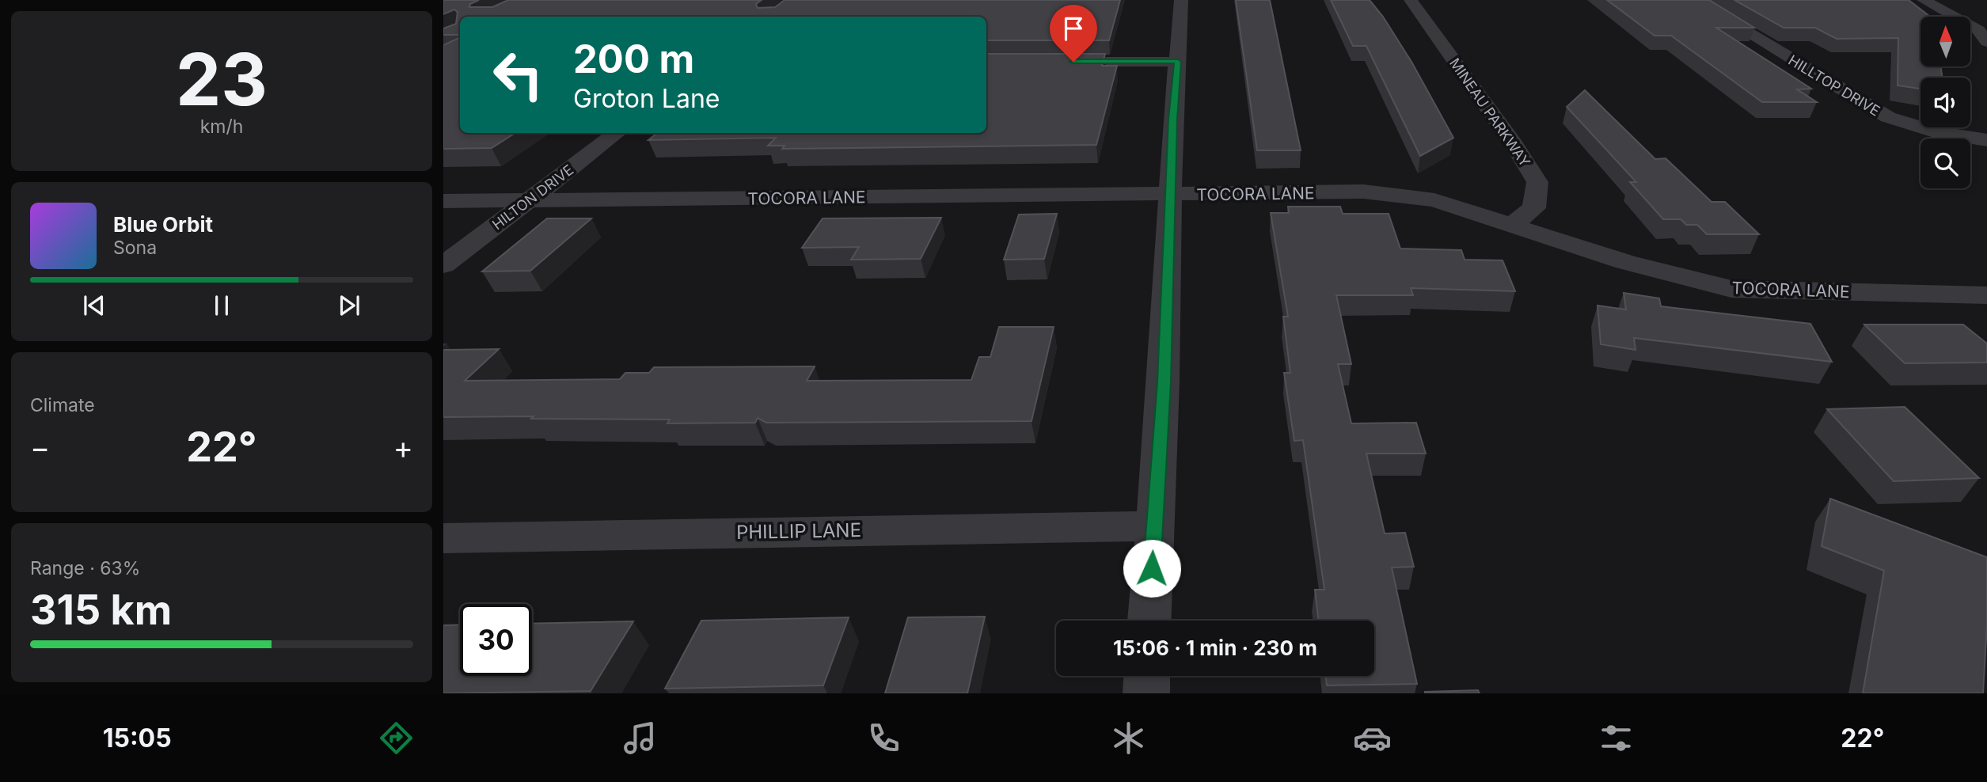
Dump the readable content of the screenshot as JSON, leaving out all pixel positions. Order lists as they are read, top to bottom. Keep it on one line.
{"streets":{"street":["HILLTOP DRIVE","MINEAU PARKWAY","TOCORA LANE","HILTON DRIVE","PHILLIP LANE"]},"crossings":[["MINEAU PARKWAY","TOCORA LANE"],["TOCORA LANE","HILTON DRIVE"]],"north":"top","page":{"tile":[["23","km/h"],"Climate",["Range · 63%","315 km"]],"turn":["200 m","Groton Lane"],"song":["Blue Orbit","Sona"],"heat":["−","22°","+"],"limit":"30","trip":"15:06 · 1 min · 230 m","tabs":["15:05","22°"]}}
